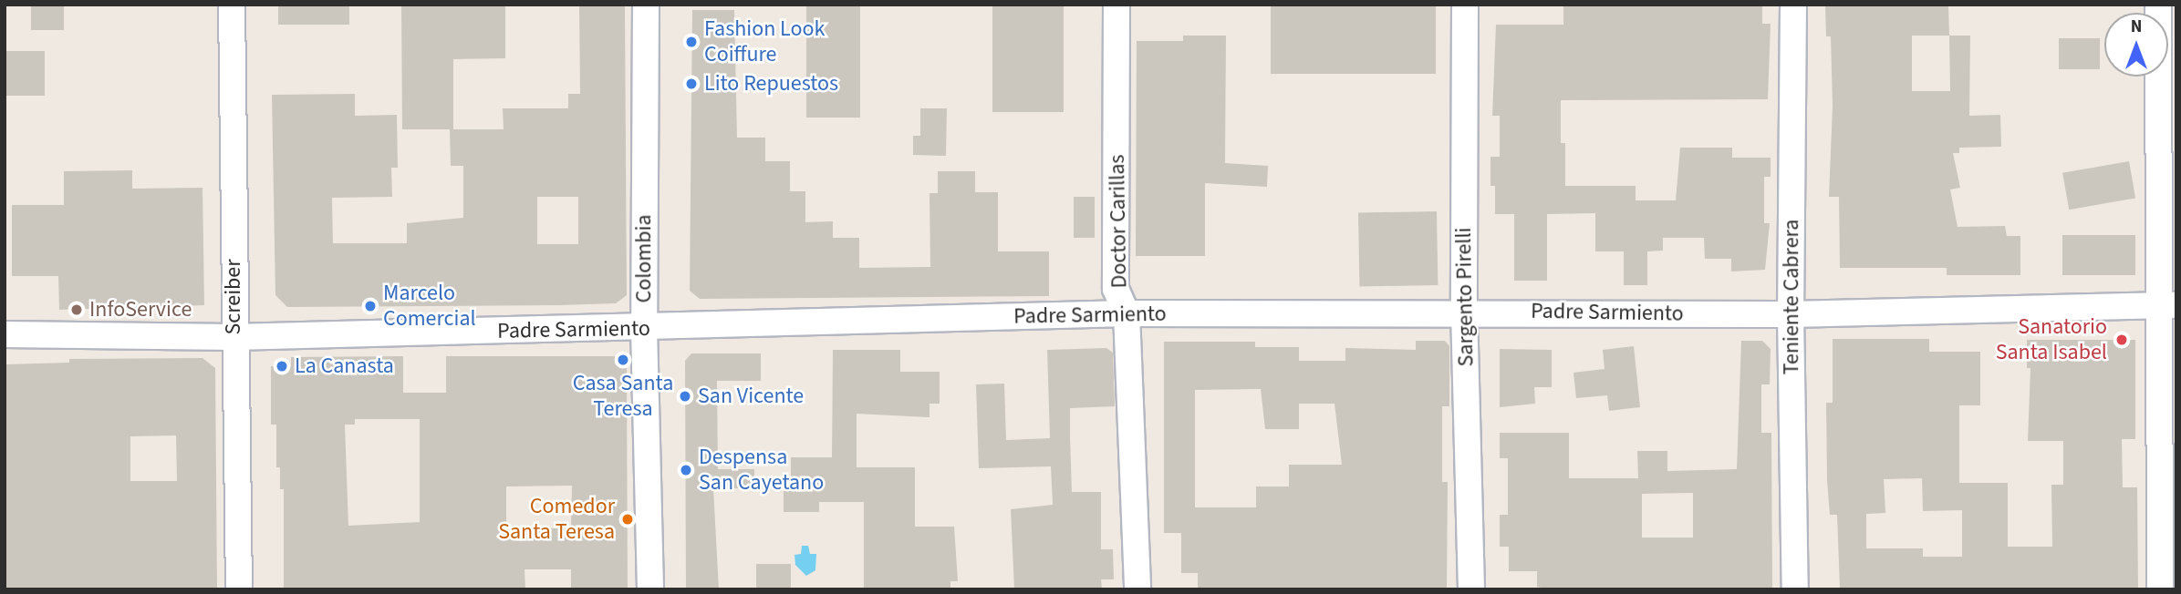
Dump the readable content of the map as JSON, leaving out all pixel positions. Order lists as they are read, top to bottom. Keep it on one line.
{"streets":{"street":["Doctor Carillas","Colombia","Screiber","Sargento Pirelli","Teniente Cabrera","Padre Sarmiento"]},"crossings":[["Doctor Carillas","Padre Sarmiento"],["Colombia","Padre Sarmiento"],["Screiber","Padre Sarmiento"],["Sargento Pirelli","Padre Sarmiento"],["Teniente Cabrera","Padre Sarmiento"]],"places":["Fashion Look Coiffure","Lito Repuestos","Marcelo Comercial","InfoService","Sanatorio Santa Isabel","Casa Santa Teresa","La Canasta","San Vicente","Despensa San Cayetano","Comedor Santa Teresa"],"north":"top"}
